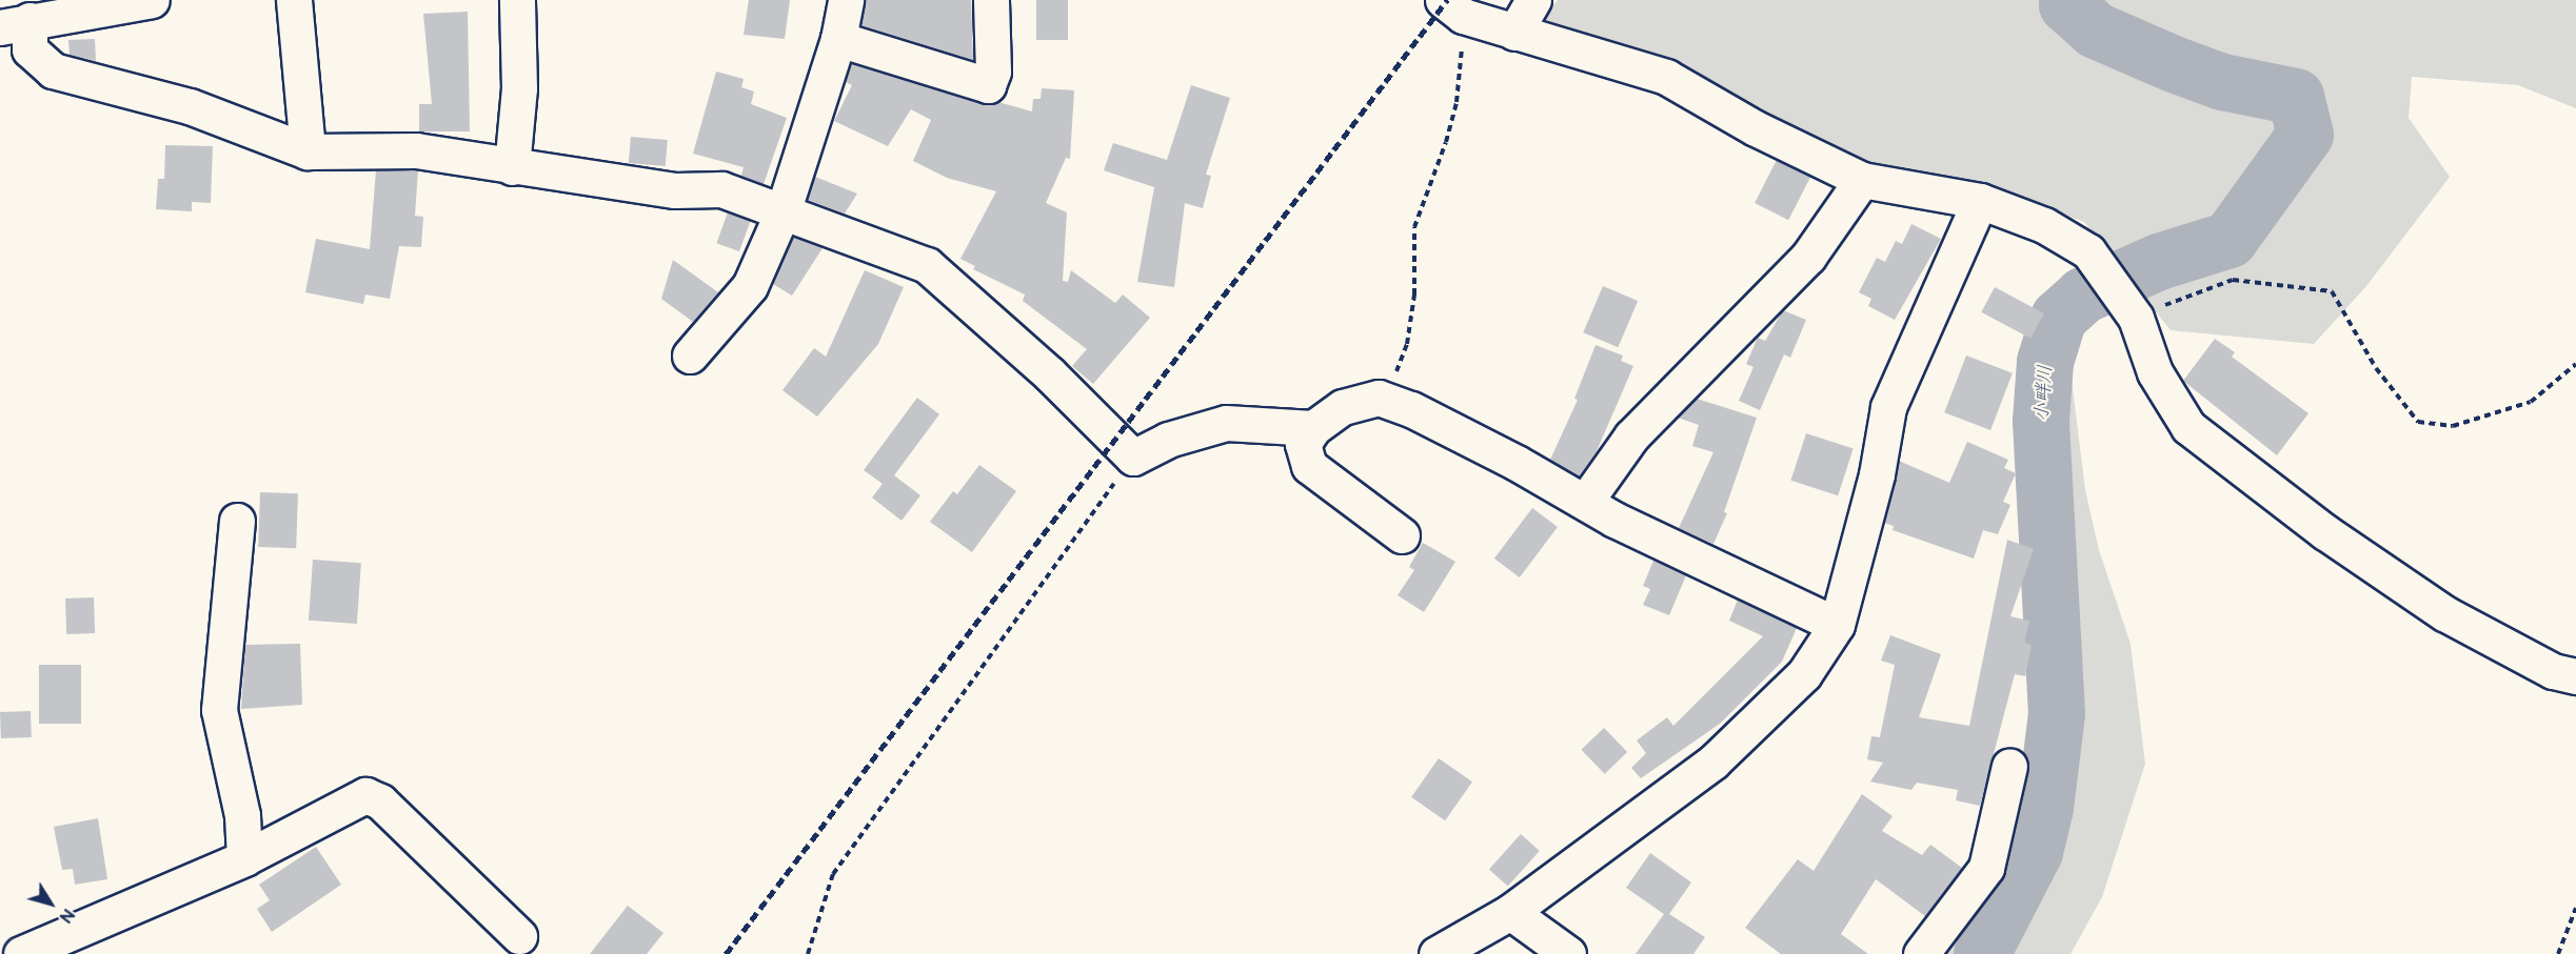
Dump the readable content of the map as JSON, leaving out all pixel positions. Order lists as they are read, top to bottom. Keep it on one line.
{"water":["小畔川"],"north":"bottom right"}
